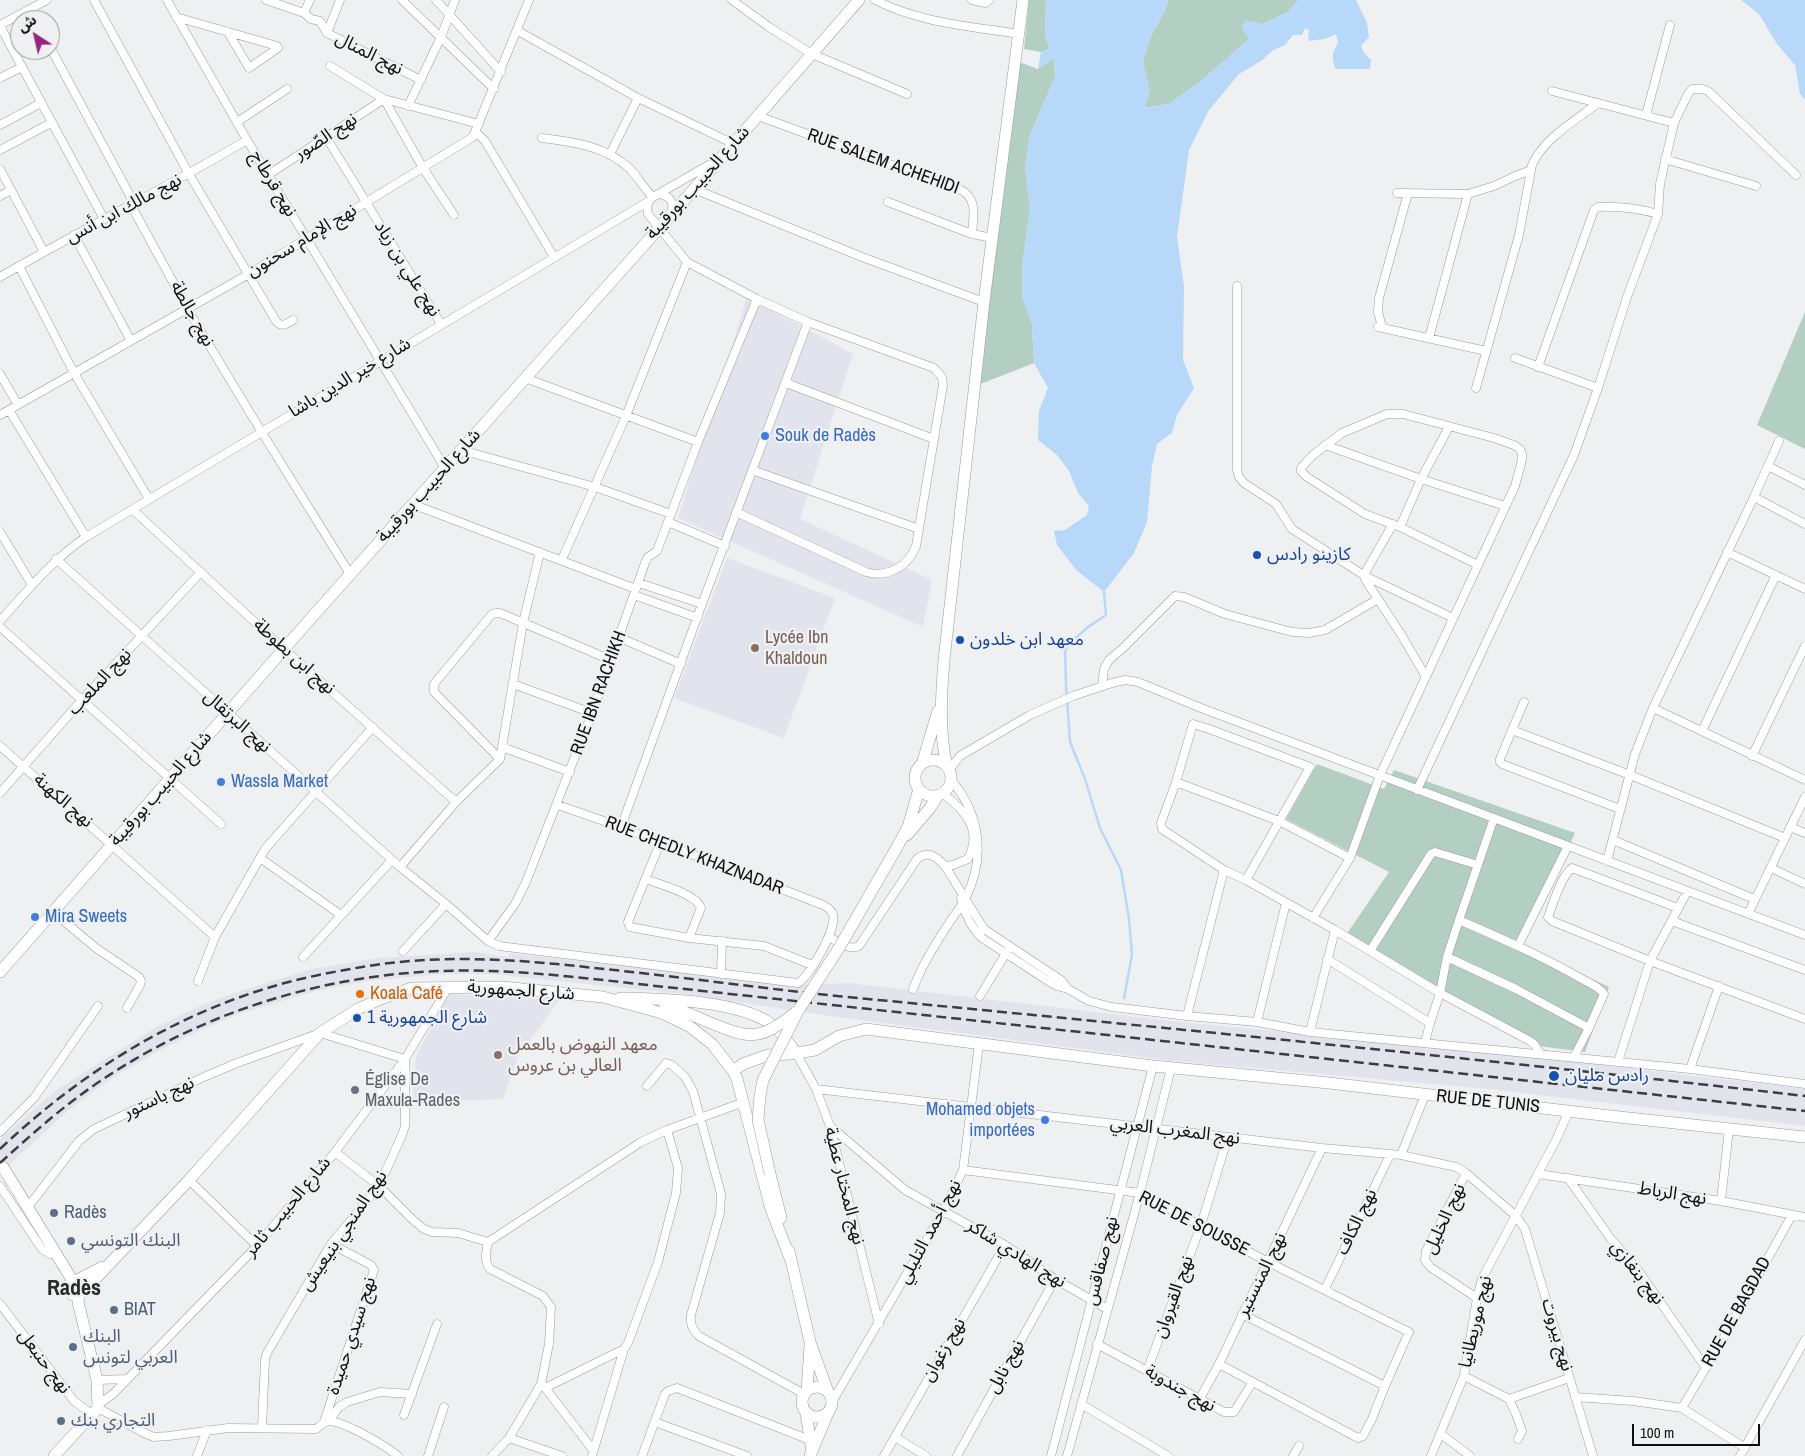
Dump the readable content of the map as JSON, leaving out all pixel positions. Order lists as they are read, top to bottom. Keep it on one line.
{"streets":{"main road":["شارع الحبيب بورقيبة","شارع الجمهورية","RUE DE TUNIS"],"street":["نهج المنال","نهج الصّور","RUE SALEM ACHEHIDI","نهج قرطاج","نهج مالك ابن أنس","نهج الإمام سحنون","نهج علي بن زياد","نهج جالطة","شارع خير الدين باشا","نهج ابن بطوطة","نهج الملعب","RUE IBN RACHIKH","نهج البرتقال","نهج الكهنة","RUE CHEDLY KHAZNADAR","نهج باستور","نهج المغرب العربي","نهج المختار عطية","نهج الرباط","شارع الحبيب ثامر","نهج الخليل","نهج الكاف","RUE DE SOUSSE","نهج المنجي بنيعيش","نهج أحمد التليلي","نهج الهادي شاكر","نهج صفاقس","نهج بنغازي","نهج المنستير","نهج القيروان","RUE DE BAGDAD","نهج موريطانيا","نهج بيروت","نهج سيدي حميدة","نهج زغوان","نهج حنبعل","نهج نابل","نهج جندوبة"]},"crossings":[["نهج الصّور","نهج قرطاج"],["نهج الصّور","نهج علي بن زياد"],["RUE SALEM ACHEHIDI","شارع الحبيب بورقيبة"],["شارع الحبيب بورقيبة","نهج قرطاج"],["شارع الحبيب بورقيبة","نهج جالطة"],["شارع الحبيب بورقيبة","شارع خير الدين باشا"],["شارع الحبيب بورقيبة","نهج ابن بطوطة"],["شارع الحبيب بورقيبة","نهج البرتقال"],["شارع الحبيب بورقيبة","نهج الكهنة"],["نهج قرطاج","نهج مالك ابن أنس"],["نهج قرطاج","نهج الإمام سحنون"],["نهج قرطاج","شارع خير الدين باشا"],["نهج مالك ابن أنس","نهج جالطة"],["نهج الإمام سحنون","نهج علي بن زياد"],["نهج الإمام سحنون","نهج جالطة"],["نهج علي بن زياد","شارع خير الدين باشا"],["نهج جالطة","شارع خير الدين باشا"],["شارع خير الدين باشا","نهج ابن بطوطة"],["شارع خير الدين باشا","نهج البرتقال"],["نهج ابن بطوطة","نهج الملعب"],["نهج الملعب","نهج البرتقال"],["نهج الملعب","نهج الكهنة"],["RUE IBN RACHIKH","نهج البرتقال"],["RUE IBN RACHIKH","RUE CHEDLY KHAZNADAR"],["شارع الجمهورية","نهج باستور"],["شارع الجمهورية","RUE DE TUNIS"],["شارع الجمهورية","شارع الحبيب ثامر"],["RUE DE TUNIS","نهج المختار عطية"],["RUE DE TUNIS","نهج أحمد التليلي"],["RUE DE TUNIS","نهج صفاقس"],["RUE DE TUNIS","نهج موريطانيا"],["نهج المغرب العربي","نهج المختار عطية"],["نهج المغرب العربي","نهج الخليل"],["نهج المغرب العربي","نهج الكاف"],["نهج المغرب العربي","نهج أحمد التليلي"],["نهج المغرب العربي","نهج صفاقس"],["نهج المغرب العربي","نهج المنستير"],["نهج المغرب العربي","نهج القيروان"],["نهج المغرب العربي","نهج موريطانيا"],["نهج المغرب العربي","نهج بيروت"],["نهج المختار عطية","نهج أحمد التليلي"],["نهج المختار عطية","نهج الهادي شاكر"],["نهج الرباط","نهج بنغازي"],["نهج الرباط","RUE DE BAGDAD"],["نهج الرباط","نهج موريطانيا"],["شارع الحبيب ثامر","نهج المنجي بنيعيش"],["شارع الحبيب ثامر","نهج حنبعل"],["نهج الخليل","نهج موريطانيا"],["نهج الكاف","RUE DE SOUSSE"],["RUE DE SOUSSE","نهج أحمد التليلي"],["RUE DE SOUSSE","نهج صفاقس"],["RUE DE SOUSSE","نهج المنستير"],["RUE DE SOUSSE","نهج القيروان"],["نهج المنجي بنيعيش","نهج سيدي حميدة"],["نهج المنجي بنيعيش","نهج حنبعل"],["نهج أحمد التليلي","نهج الهادي شاكر"],["نهج الهادي شاكر","نهج صفاقس"],["نهج الهادي شاكر","نهج زغوان"],["نهج الهادي شاكر","نهج نابل"],["نهج صفاقس","نهج جندوبة"],["نهج بنغازي","RUE DE BAGDAD"],["نهج المنستير","نهج جندوبة"],["نهج القيروان","نهج جندوبة"],["نهج موريطانيا","نهج بيروت"],["نهج سيدي حميدة","نهج حنبعل"]],"districts":["Radès"],"places":["Souk de Radès","كازينو رادس","معهد ابن خلدون","Lycée Ibn Khaldoun","Wassla Market","Mira Sweets","Koala Café","شارع الجمهورية 1","معهد النهوض بالعمل العالي بن عروس","رادس مليان","Église De Maxula-Rades","Mohamed objets importées","Radès","البنك التونسي","BIAT","البنك العربي لتونس","التجاري بنك"],"scale_bar":"100 m","north":"top left"}
